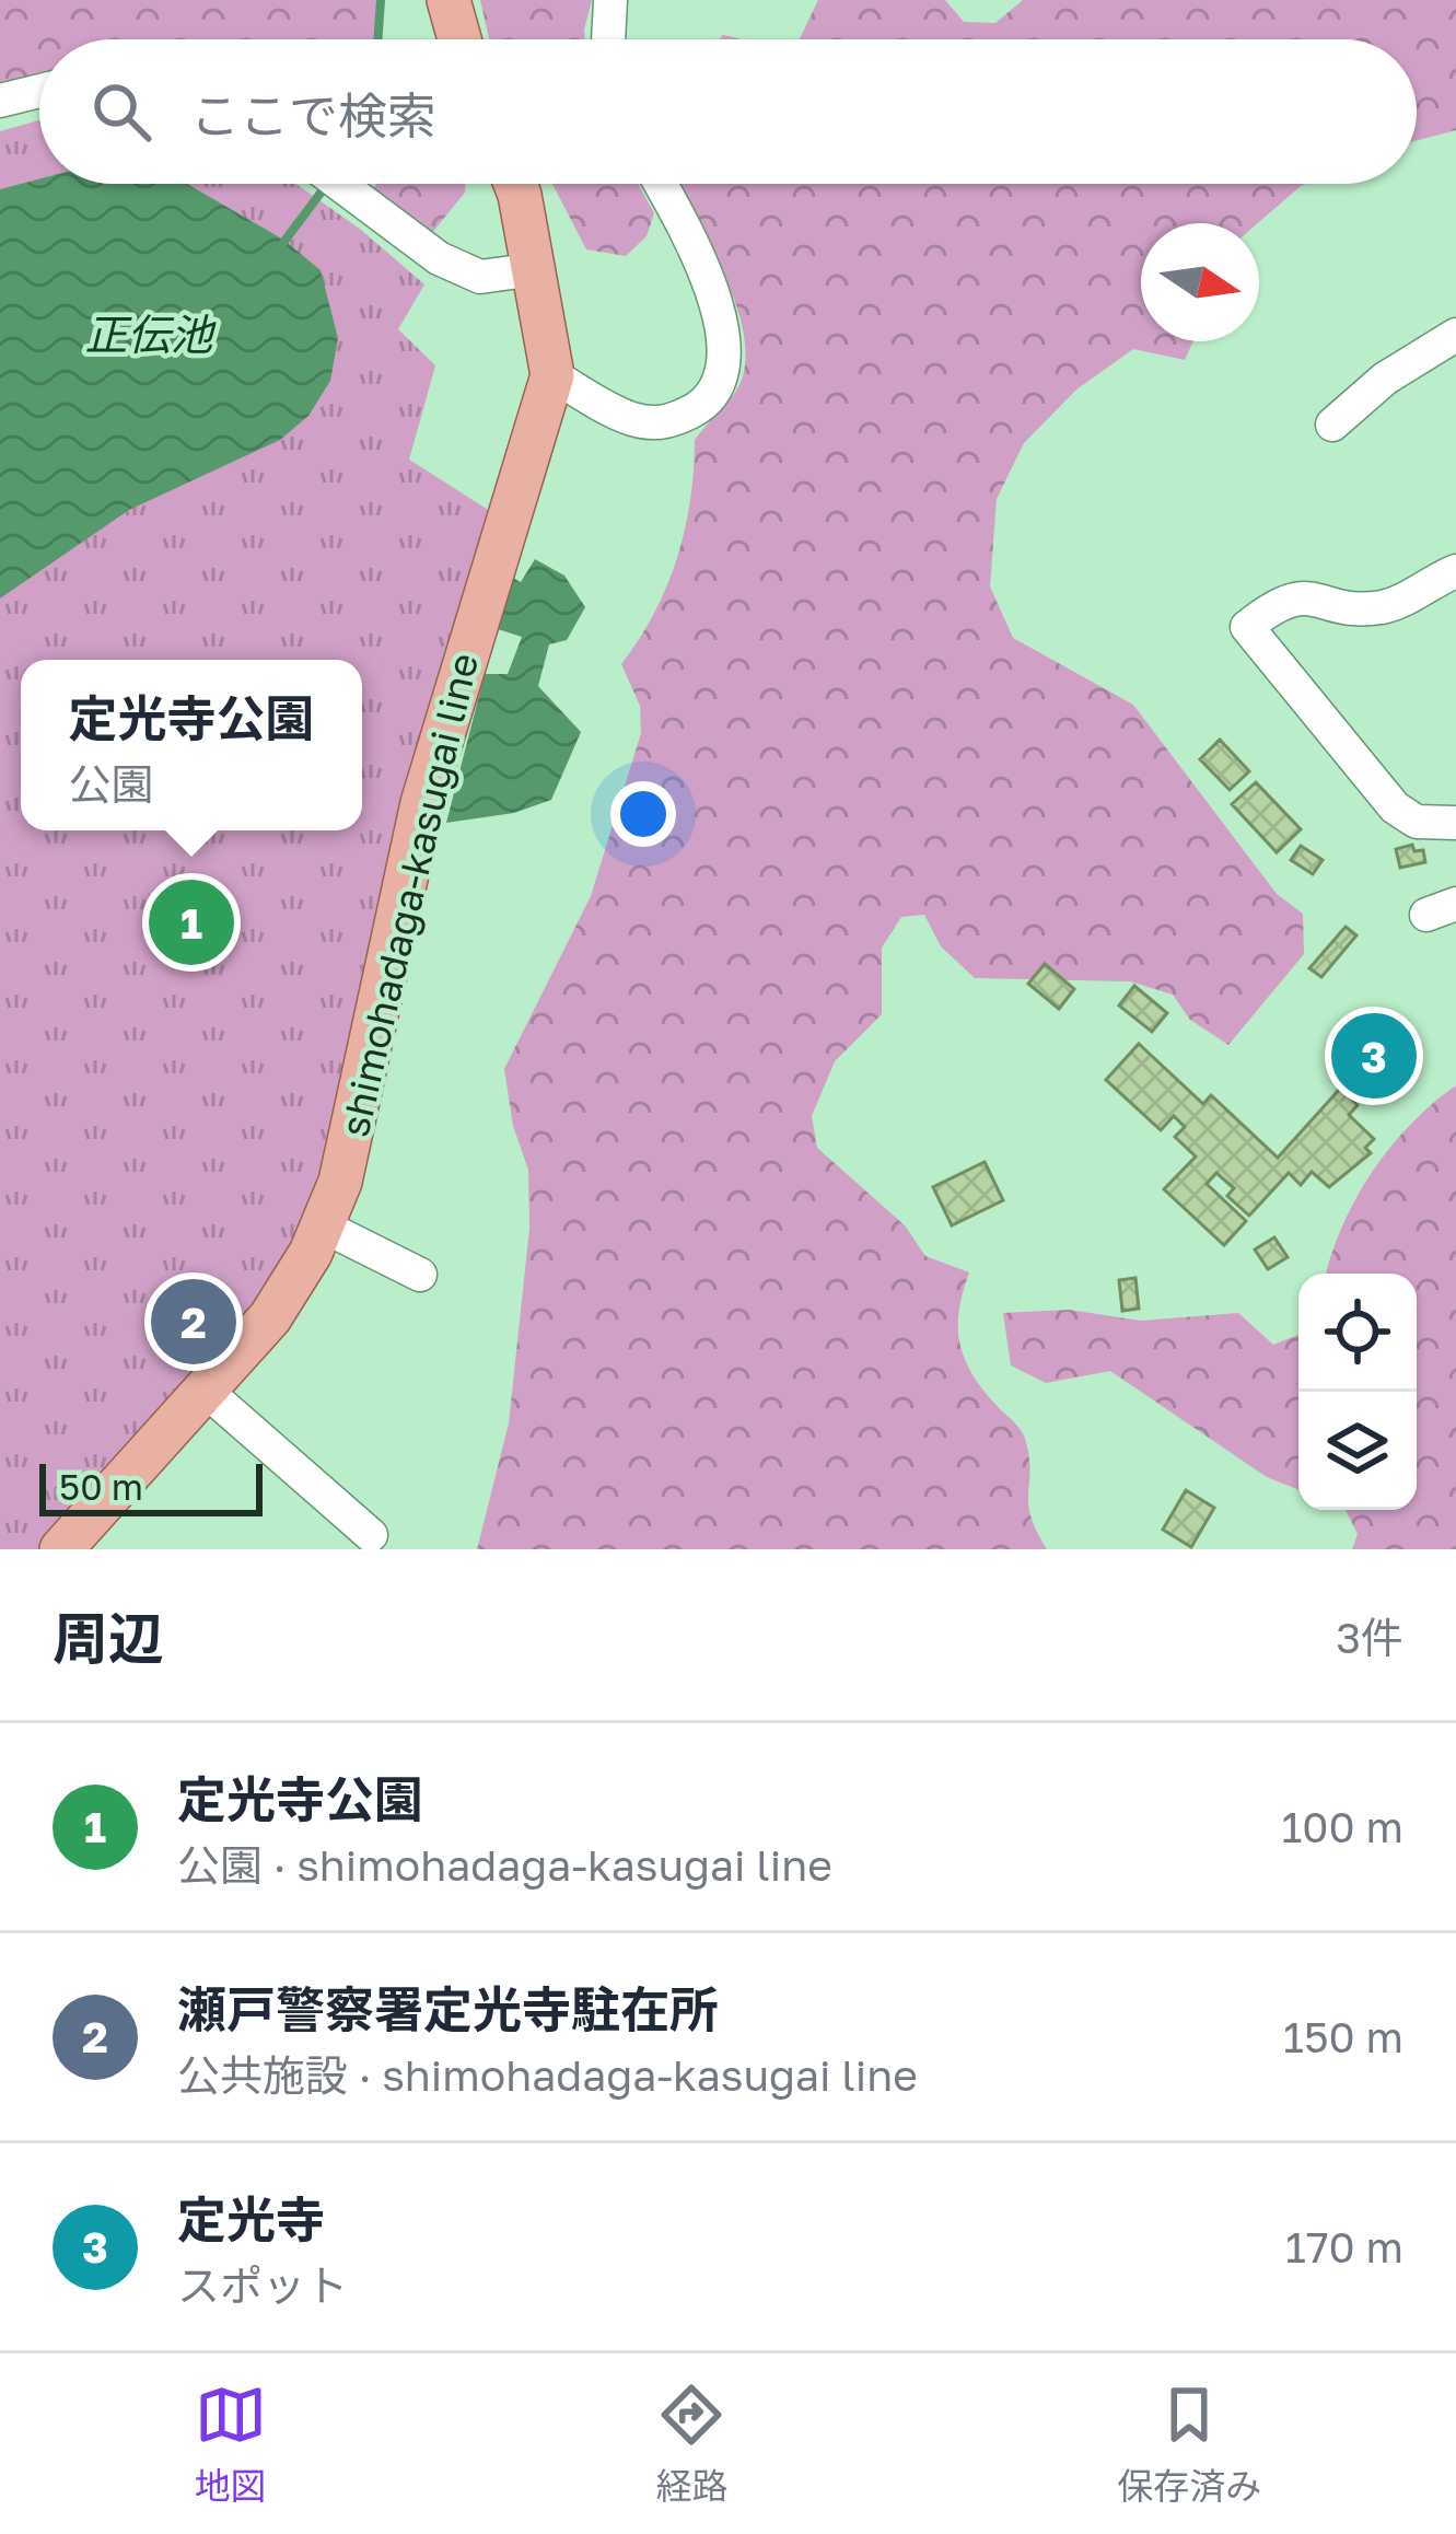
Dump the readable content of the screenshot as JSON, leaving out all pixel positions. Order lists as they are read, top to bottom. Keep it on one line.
{"streets":{"main road":["shimohadaga-kasugai line"]},"water":["正伝池"],"scale_bar":"50 m","north":"right","page":{"search":"ここで検索","popup":["定光寺公園","公園"],"pins":["1","3","2"],"scale":"50 m","heading":["周辺","3件"],"list":[{"mark":"1","name":"定光寺公園","note":"公園 · shimohadaga-kasugai line","value":"100 m"},{"mark":"2","name":"瀬戸警察署定光寺駐在所","note":"公共施設 · shimohadaga-kasugai line","value":"150 m"},{"mark":"3","name":"定光寺","note":"スポット","value":"170 m"}],"nav":["地図","経路","保存済み"]}}
